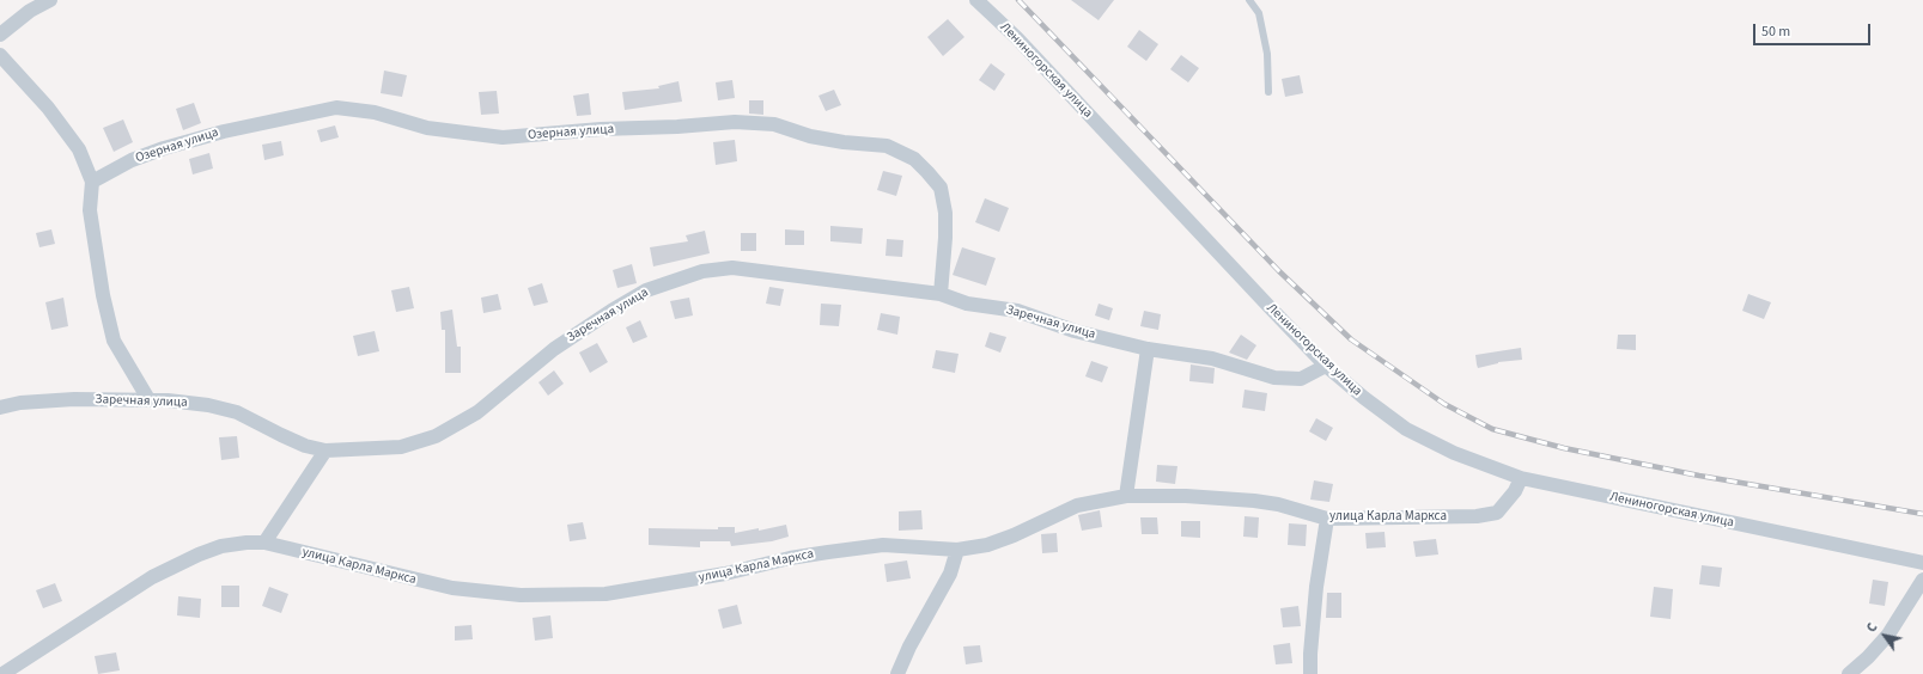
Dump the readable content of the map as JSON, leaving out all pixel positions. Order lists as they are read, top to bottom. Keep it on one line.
{"streets":{"street":["Лениногорская улица","Озерная улица","Заречная улица","улица Карла Маркса"]},"crossings":[["Лениногорская улица","Заречная улица"],["Лениногорская улица","улица Карла Маркса"],["Озерная улица","Заречная улица"]],"scale_bar":"50 m","north":"top left"}
